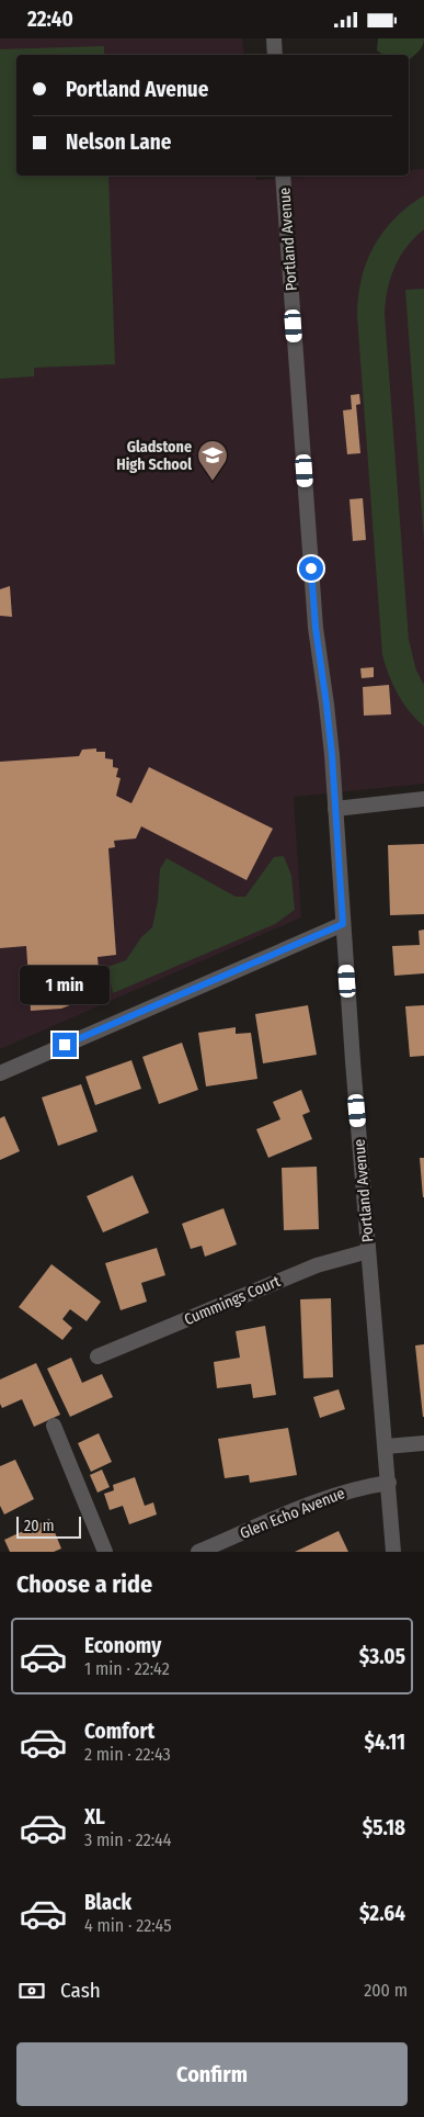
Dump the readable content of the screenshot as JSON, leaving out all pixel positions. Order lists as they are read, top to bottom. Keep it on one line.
{"streets":{"street":["Portland Avenue","Cummings Court","Glen Echo Avenue"]},"crossings":[["Portland Avenue","Cummings Court"],["Portland Avenue","Glen Echo Avenue"]],"places":{"school or university":["Gladstone High School"]},"scale_bar":"20 m","page":{"status":"22:40","banner":["Portland Avenue","Nelson Lane"],"bubble":"1 min","scale":"20 m","heading":"Choose a ride","list":[{"name":"Economy","note":"1 min · 22:42","value":"$3.05"},{"name":"Comfort","note":"2 min · 22:43","value":"$4.11"},{"name":"XL","note":"3 min · 22:44","value":"$5.18"},{"name":"Black","note":"4 min · 22:45","value":"$2.64"}],"pay":["Cash","200 m"],"buttons":"Confirm"}}
